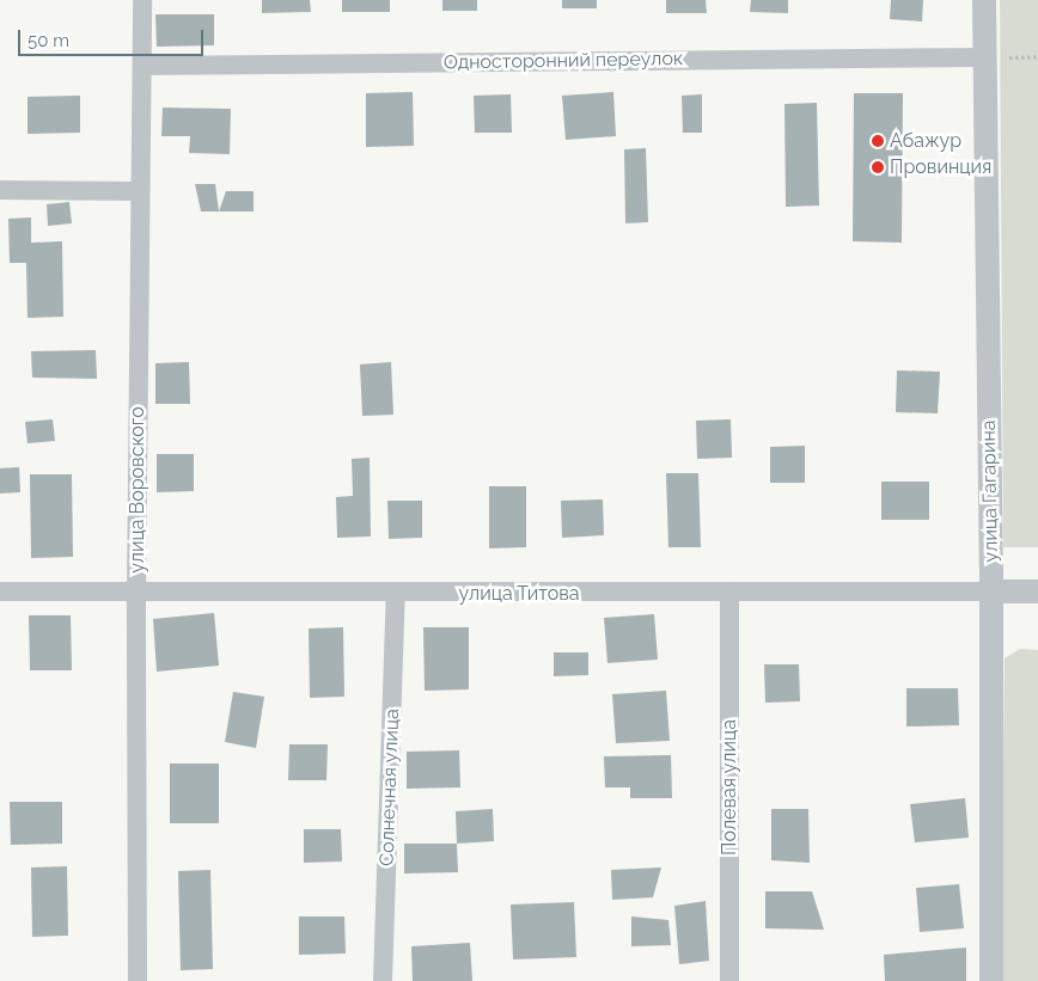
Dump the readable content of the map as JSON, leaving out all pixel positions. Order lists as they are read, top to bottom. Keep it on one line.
{"streets":{"street":["Односторонний переулок","улица Воровского","улица Гагарина","улица Титова","Солнечная улица","Полевая улица"]},"crossings":[["Односторонний переулок","улица Воровского"],["Односторонний переулок","улица Гагарина"],["улица Воровского","улица Титова"],["улица Гагарина","улица Титова"],["улица Титова","Солнечная улица"],["улица Титова","Полевая улица"]],"places":["Абажур","Провинция"],"scale_bar":"50 m"}
